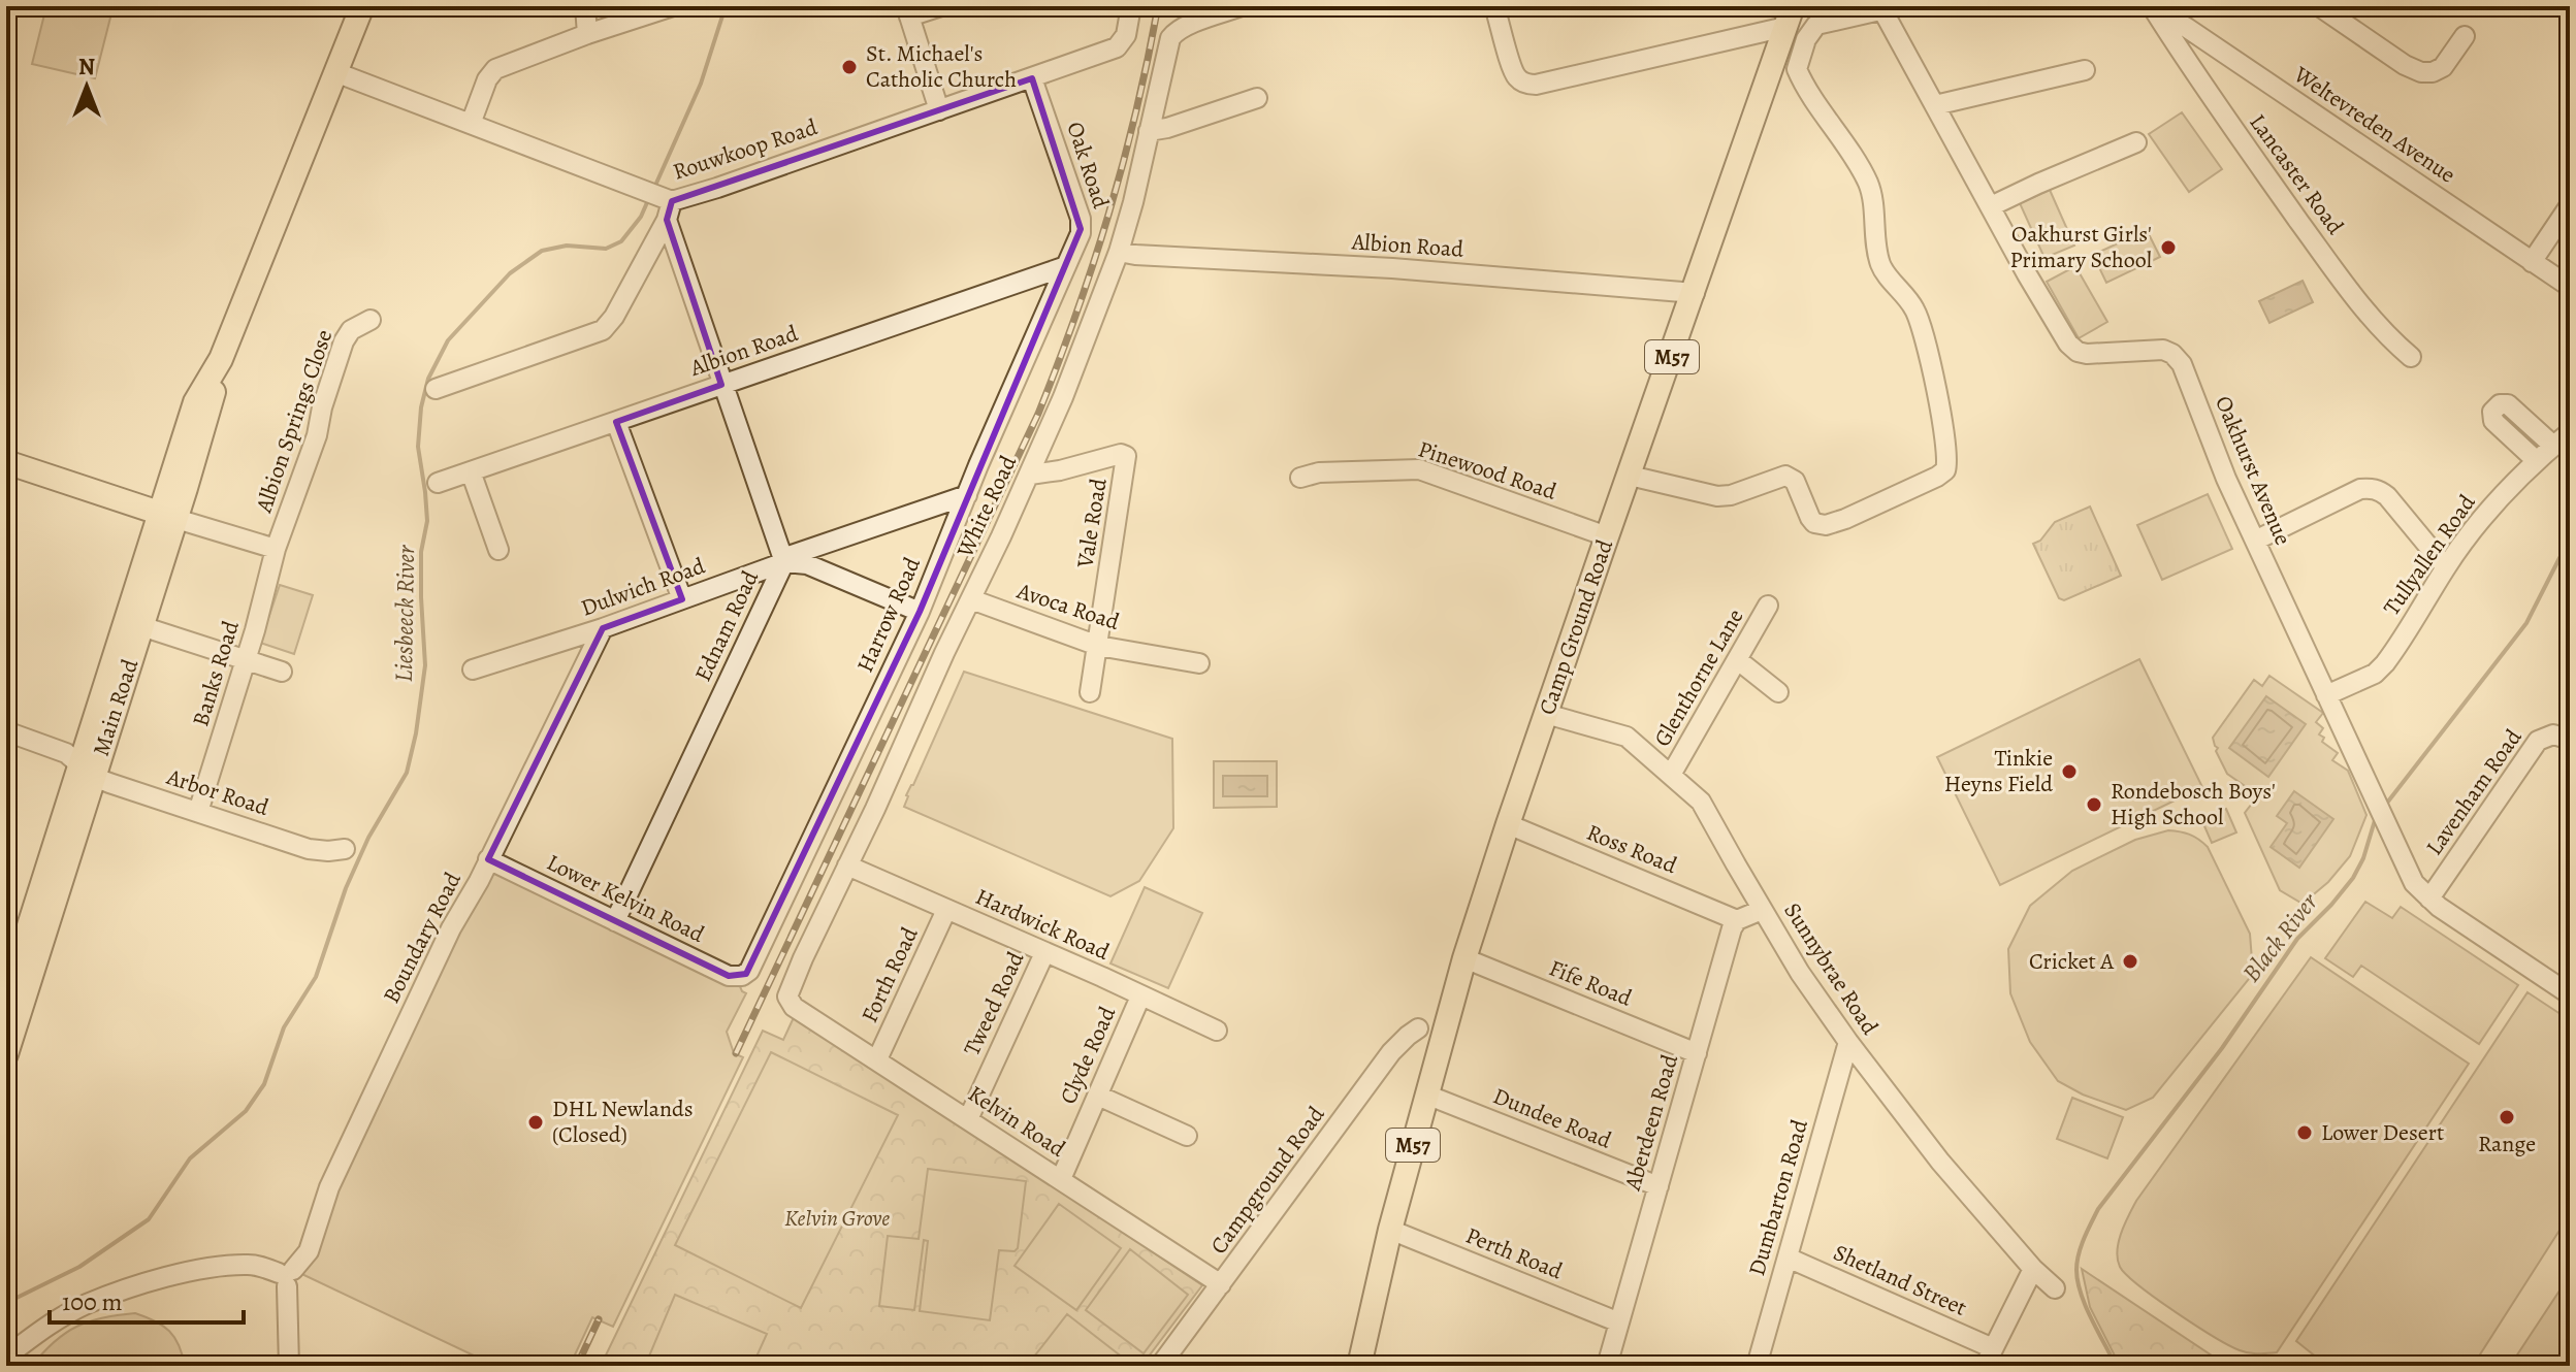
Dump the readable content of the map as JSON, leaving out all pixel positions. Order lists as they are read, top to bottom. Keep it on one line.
{"streets":{"main road":["M57","Camp Ground Road","Main Road"],"street":["Weltevreden Avenue","Rouwkoop Road","Oak Road","Lancaster Road","Albion Road","Albion Springs Close","Pinewood Road","Oakhurst Avenue","White Road","Vale Road","Tullyallen Road","Dulwich Road","Avoca Road","Harrow Road","Ednam Road","Banks Road","Glenthorne Lane","Arbor Road","Lavenham Road","Ross Road","Lower Kelvin Road","Hardwick Road","Boundary Road","Sunnybrae Road","Forth Road","Fife Road","Tweed Road","Clyde Road","Dundee Road","Kelvin Road","Aberdeen Road","Campground Road","Dumbarton Road","Perth Road","Shetland Street"]},"crossings":[["Weltevreden Avenue","Lancaster Road"],["Rouwkoop Road","Oak Road"],["Rouwkoop Road","Ednam Road"],["Rouwkoop Road","Main Road"],["Oak Road","Albion Road"],["Oak Road","Harrow Road"],["Albion Road","White Road"],["Albion Road","Harrow Road"],["Albion Road","Ednam Road"],["Albion Road","Camp Ground Road"],["Albion Springs Close","Banks Road"],["Pinewood Road","Camp Ground Road"],["Oakhurst Avenue","Tullyallen Road"],["Oakhurst Avenue","Lavenham Road"],["White Road","Vale Road"],["White Road","Avoca Road"],["White Road","Hardwick Road"],["White Road","Kelvin Road"],["Vale Road","Avoca Road"],["Dulwich Road","Harrow Road"],["Dulwich Road","Ednam Road"],["Dulwich Road","Boundary Road"],["Harrow Road","Lower Kelvin Road"],["Ednam Road","Lower Kelvin Road"],["Camp Ground Road","Ross Road"],["Camp Ground Road","Sunnybrae Road"],["Camp Ground Road","Fife Road"],["Camp Ground Road","Dundee Road"],["Camp Ground Road","Perth Road"],["Banks Road","Arbor Road"],["Glenthorne Lane","Sunnybrae Road"],["Main Road","Arbor Road"],["Ross Road","Aberdeen Road"],["Lower Kelvin Road","Boundary Road"],["Hardwick Road","Forth Road"],["Hardwick Road","Tweed Road"],["Hardwick Road","Clyde Road"],["Sunnybrae Road","Dumbarton Road"],["Forth Road","Kelvin Road"],["Fife Road","Aberdeen Road"],["Tweed Road","Kelvin Road"],["Clyde Road","Kelvin Road"],["Dundee Road","Aberdeen Road"],["Kelvin Road","Campground Road"],["Aberdeen Road","Perth Road"],["Dumbarton Road","Shetland Street"]],"water":["Liesbeeck River","Black River"],"parks":["Kelvin Grove"],"places":["St. Michael's Catholic Church","Oakhurst Girls' Primary School","Tinkie Heyns Field","Rondebosch Boys' High School","Cricket A","Range","DHL Newlands (Closed)","Lower Desert"],"scale_bar":"100 m","north":"top"}
